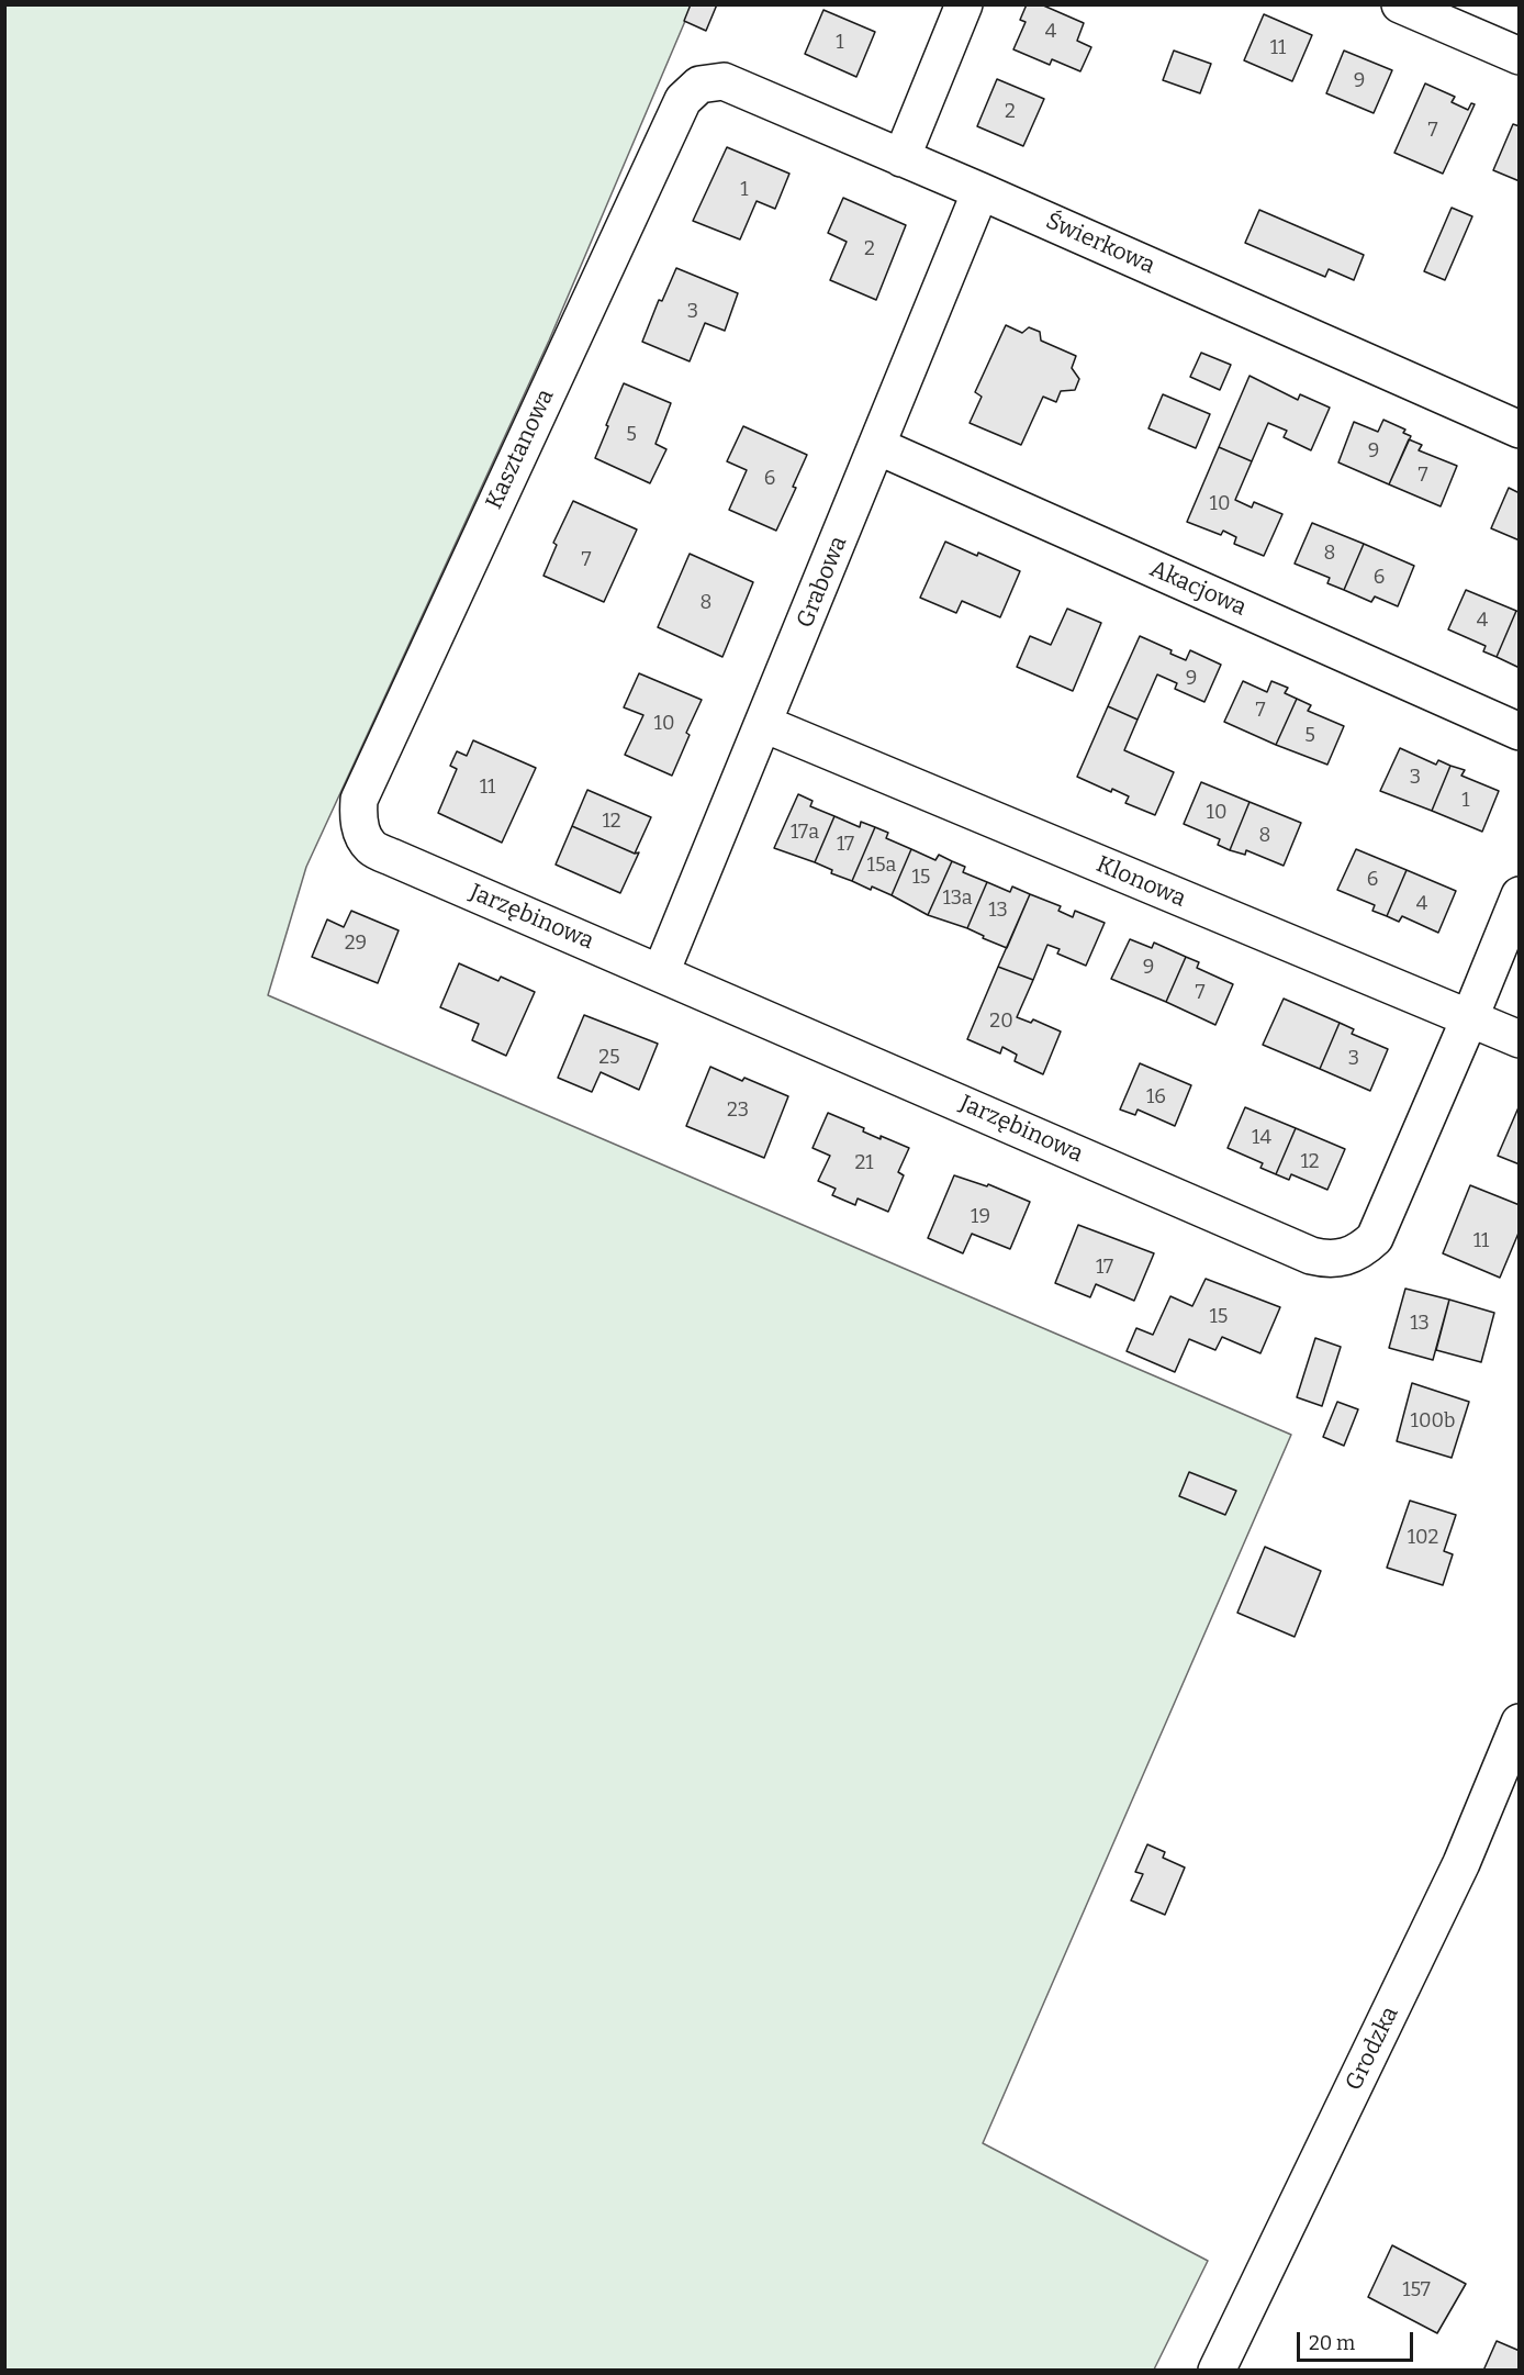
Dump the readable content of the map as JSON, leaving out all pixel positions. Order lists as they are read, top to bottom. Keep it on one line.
{"streets":{"street":["Świerkowa","Kasztanowa","Grabowa","Akacjowa","Klonowa","Jarzębinowa","Grodzka"]},"crossings":[["Świerkowa","Kasztanowa"],["Świerkowa","Grabowa"],["Kasztanowa","Jarzębinowa"],["Grabowa","Akacjowa"],["Grabowa","Klonowa"],["Grabowa","Jarzębinowa"],["Klonowa","Jarzębinowa"]],"house_numbers":["4","1","11","9","2","7","1","2","3","5","9","7","6","10","8","7","6","8","4","9","7","10","5","3","11","1","10","12","17a","8","17","15a","15","6","13a","4","13","29","9","7","20","25","3","16","23","14","12","21","19","11","17","15","13","100b","102","157"],"scale_bar":"20 m"}
